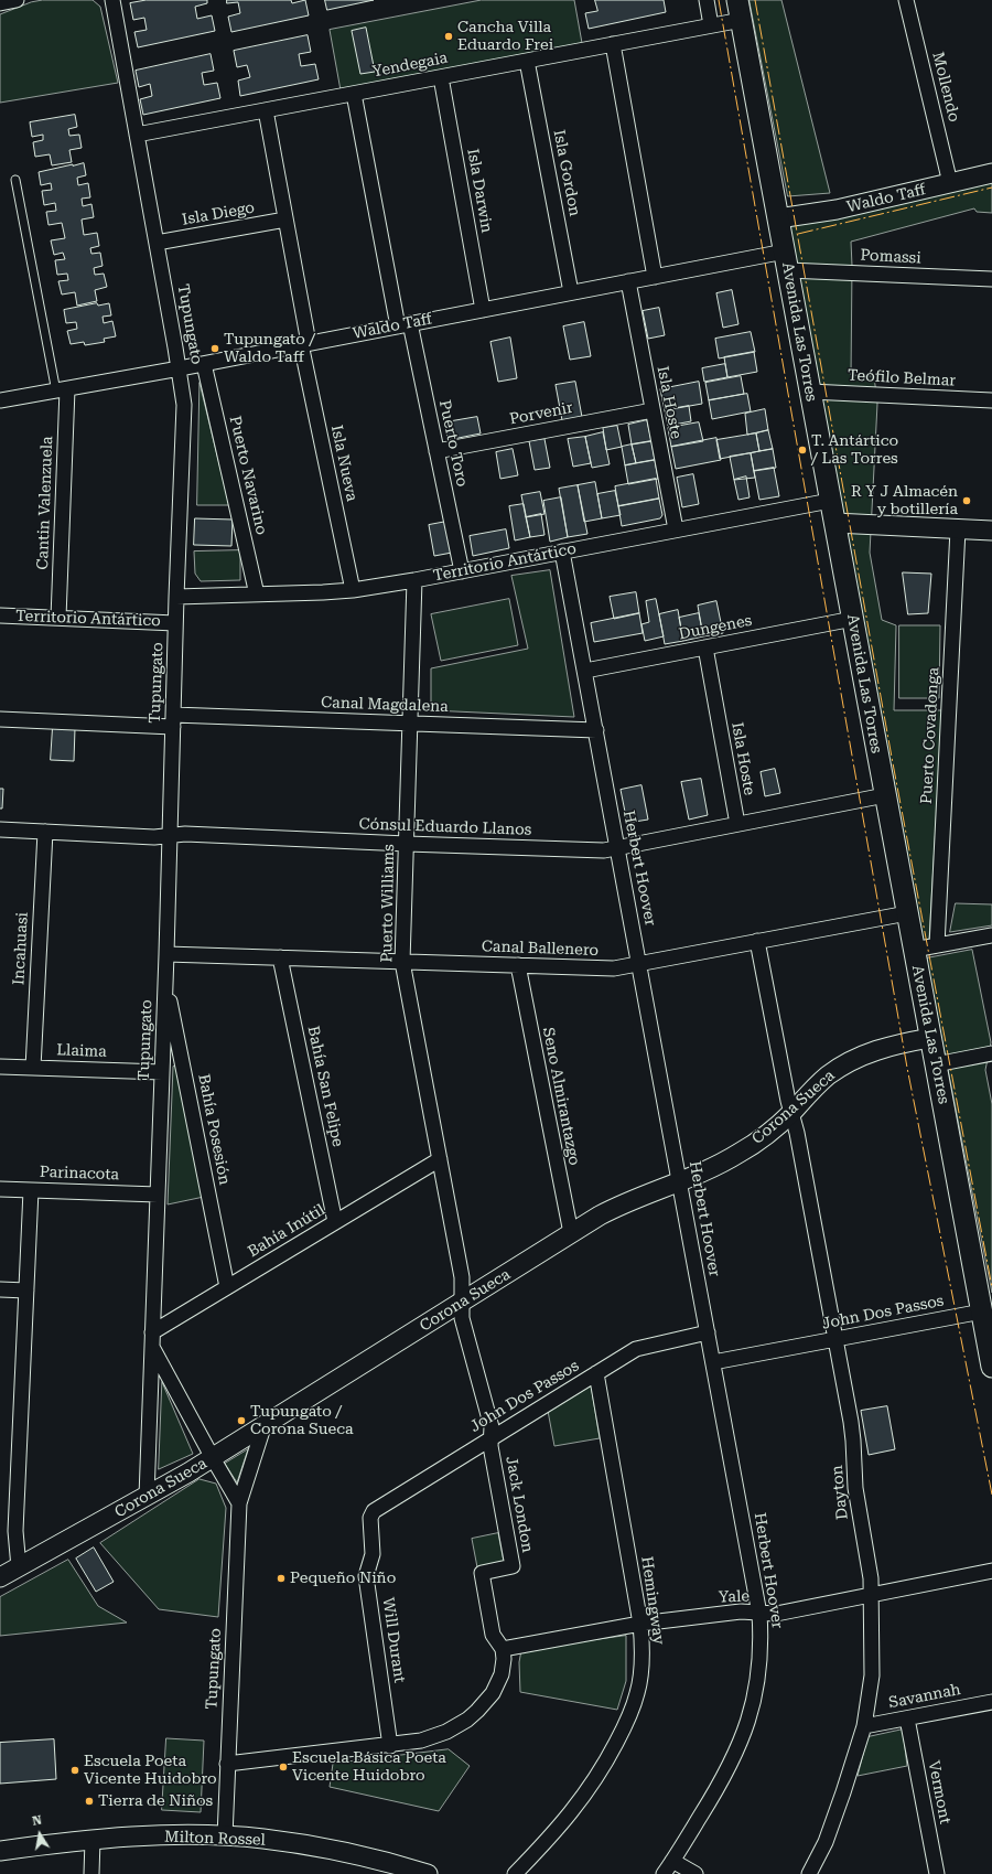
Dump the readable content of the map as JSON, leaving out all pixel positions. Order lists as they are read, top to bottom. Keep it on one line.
{"streets":{"main road":["Avenida Las Torres"],"street":["Yendegaia","Mollendo","Isla Gordon","Isla Darwin","Waldo Taff","Isla Diego","Pomassi","Tupungato","Teófilo Belmar","Isla Hoste","Porvenir","Puerto Toro","Isla Nueva","Puerto Navarino","Cantin Valenzuela","Territorio Antártico","Dungenes","Canal Magdalena","Puerto Covadonga","Cónsul Eduardo Llanos","Herbert Hoover","Puerto Williams","Incahuasi","Canal Ballenero","Llaima","Bahía San Felipe","Seno Almirantazgo","Corona Sueca","Bahía Posesión","Parinacota","Bahía Inútil","John Dos Passos","Dayton","Jack London","Yale","Hemingway","Will Durant","Savannah","Vermont","Milton Rossel"]},"crossings":[["Yendegaia","Isla Gordon"],["Yendegaia","Isla Darwin"],["Yendegaia","Tupungato"],["Yendegaia","Avenida Las Torres"],["Yendegaia","Puerto Toro"],["Yendegaia","Isla Nueva"],["Mollendo","Waldo Taff"],["Isla Gordon","Waldo Taff"],["Isla Darwin","Waldo Taff"],["Waldo Taff","Pomassi"],["Waldo Taff","Tupungato"],["Waldo Taff","Avenida Las Torres"],["Waldo Taff","Isla Hoste"],["Waldo Taff","Puerto Toro"],["Waldo Taff","Isla Nueva"],["Waldo Taff","Puerto Navarino"],["Waldo Taff","Cantin Valenzuela"],["Isla Diego","Tupungato"],["Isla Diego","Isla Nueva"],["Pomassi","Avenida Las Torres"],["Tupungato","Territorio Antártico"],["Tupungato","Canal Magdalena"],["Tupungato","Cónsul Eduardo Llanos"],["Tupungato","Canal Ballenero"],["Tupungato","Llaima"],["Tupungato","Corona Sueca"],["Tupungato","Bahía Posesión"],["Tupungato","Parinacota"],["Tupungato","Bahía Inútil"],["Tupungato","Milton Rossel"],["Avenida Las Torres","Teófilo Belmar"],["Avenida Las Torres","Territorio Antártico"],["Avenida Las Torres","Dungenes"],["Avenida Las Torres","Cónsul Eduardo Llanos"],["Avenida Las Torres","Canal Ballenero"],["Avenida Las Torres","Corona Sueca"],["Avenida Las Torres","John Dos Passos"],["Isla Hoste","Porvenir"],["Isla Hoste","Territorio Antártico"],["Isla Hoste","Dungenes"],["Isla Hoste","Cónsul Eduardo Llanos"],["Porvenir","Puerto Toro"],["Puerto Toro","Territorio Antártico"],["Isla Nueva","Territorio Antártico"],["Puerto Navarino","Territorio Antártico"],["Cantin Valenzuela","Territorio Antártico"],["Territorio Antártico","Herbert Hoover"],["Territorio Antártico","Puerto Williams"],["Dungenes","Herbert Hoover"],["Canal Magdalena","Herbert Hoover"],["Canal Magdalena","Puerto Williams"],["Cónsul Eduardo Llanos","Herbert Hoover"],["Cónsul Eduardo Llanos","Puerto Williams"],["Cónsul Eduardo Llanos","Incahuasi"],["Herbert Hoover","Canal Ballenero"],["Herbert Hoover","Corona Sueca"],["Herbert Hoover","John Dos Passos"],["Herbert Hoover","Yale"],["Puerto Williams","Canal Ballenero"],["Puerto Williams","Corona Sueca"],["Puerto Williams","Bahía Inútil"],["Puerto Williams","Jack London"],["Incahuasi","Llaima"],["Canal Ballenero","Bahía San Felipe"],["Canal Ballenero","Seno Almirantazgo"],["Bahía San Felipe","Bahía Inútil"],["Seno Almirantazgo","Corona Sueca"],["Corona Sueca","Dayton"],["Corona Sueca","Jack London"],["Bahía Posesión","Bahía Inútil"],["John Dos Passos","Dayton"],["John Dos Passos","Jack London"],["John Dos Passos","Hemingway"],["John Dos Passos","Will Durant"],["Dayton","Yale"],["Dayton","Savannah"],["Jack London","Yale"],["Yale","Hemingway"],["Savannah","Vermont"]],"places":["Cancha Villa Eduardo Frei","Tupungato / Waldo Taff","T. Antártico / Las Torres","R Y J Almacén y botillería","Tupungato / Corona Sueca","Pequeño Niño","Escuela Básica Poeta Vicente Huidobro","Escuela Poeta Vicente Huidobro","Tierra de Niños"],"north":"top"}
